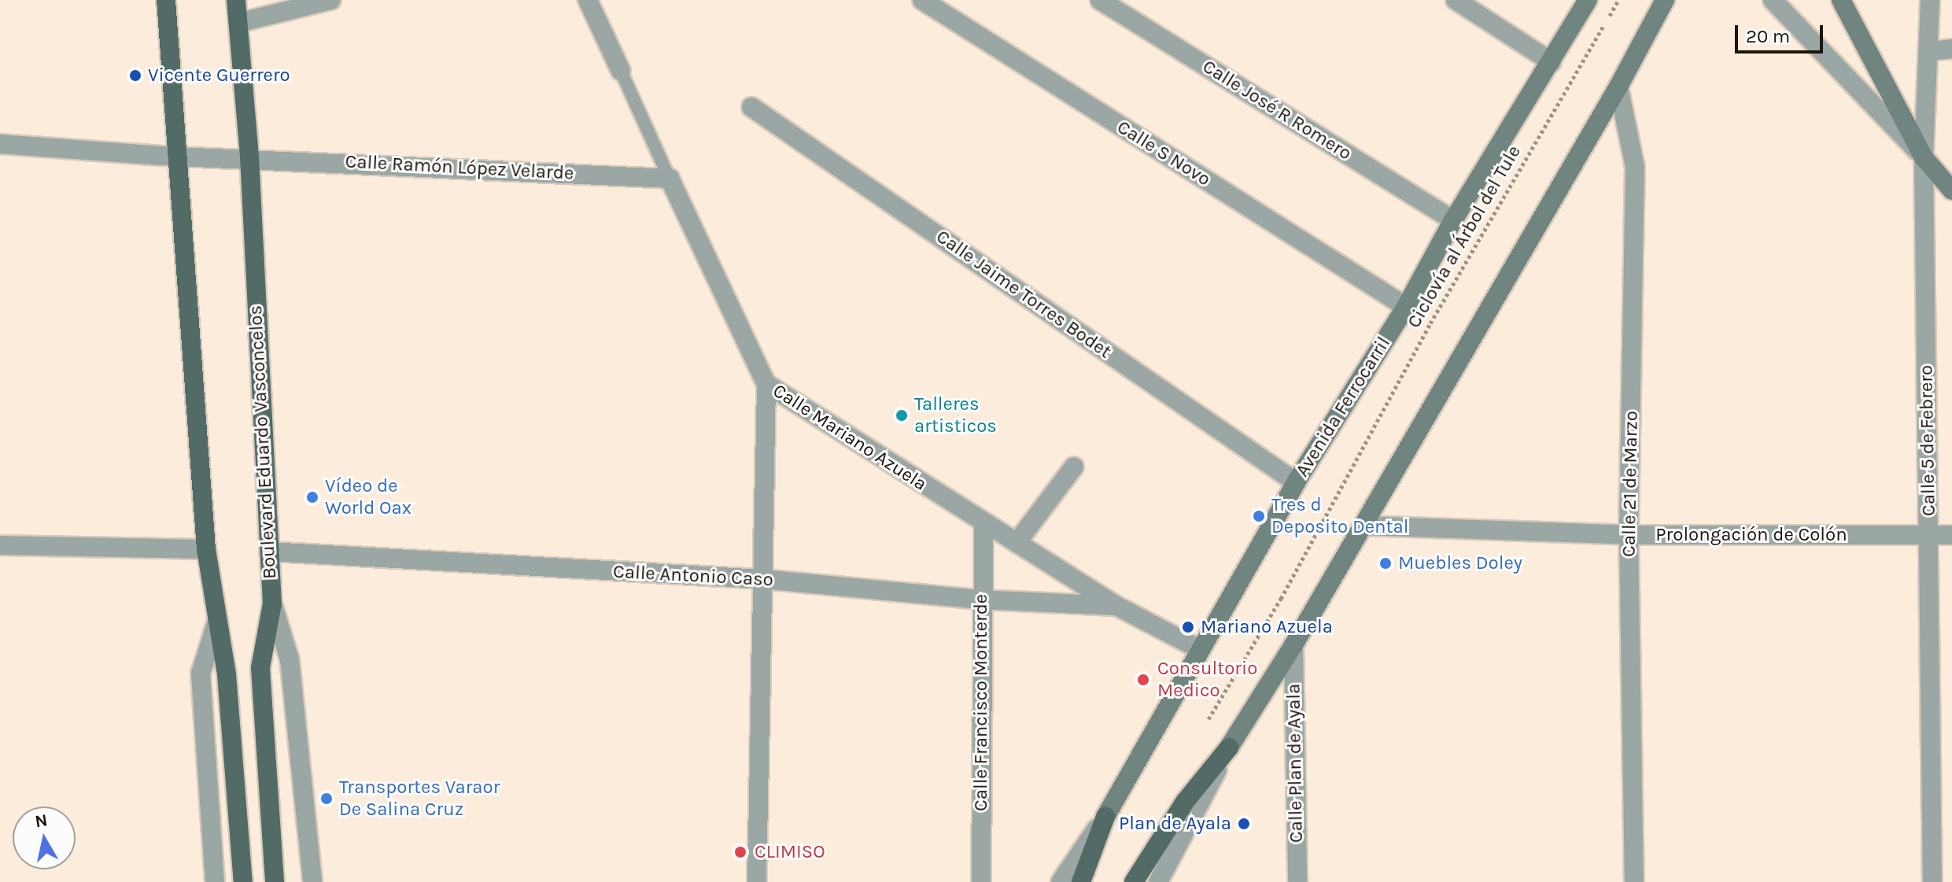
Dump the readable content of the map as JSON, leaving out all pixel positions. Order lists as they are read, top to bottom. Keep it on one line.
{"streets":{"main road":["Avenida Ferrocarril","Boulevard Eduardo Vasconcelos"],"street":["Calle José R Romero","Calle S Novo","Calle Ramón López Velarde","Calle Jaime Torres Bodet","Calle Mariano Azuela","Calle 5 de Febrero","Calle 21 de Marzo","Prolongación de Colón","Calle Antonio Caso","Calle Francisco Monterde","Calle Plan de Ayala"],"path":["Ciclovía al Árbol del Tule"]},"crossings":[["Calle José R Romero","Avenida Ferrocarril"],["Calle S Novo","Avenida Ferrocarril"],["Calle Ramón López Velarde","Calle Mariano Azuela"],["Calle Ramón López Velarde","Boulevard Eduardo Vasconcelos"],["Calle Jaime Torres Bodet","Avenida Ferrocarril"],["Avenida Ferrocarril","Calle Mariano Azuela"],["Calle Mariano Azuela","Calle Antonio Caso"],["Calle Mariano Azuela","Calle Francisco Monterde"],["Calle 5 de Febrero","Prolongación de Colón"],["Boulevard Eduardo Vasconcelos","Calle Antonio Caso"],["Calle 21 de Marzo","Prolongación de Colón"],["Calle Antonio Caso","Calle Francisco Monterde"]],"places":["Vicente Guerrero","Talleres artisticos","Vídeo de World Oax","Tres d Deposito Dental","Muebles Doley","Mariano Azuela","Consultorio Medico","Transportes Varaor De Salina Cruz","Plan de Ayala","CLIMISO"],"scale_bar":"20 m","north":"top"}
